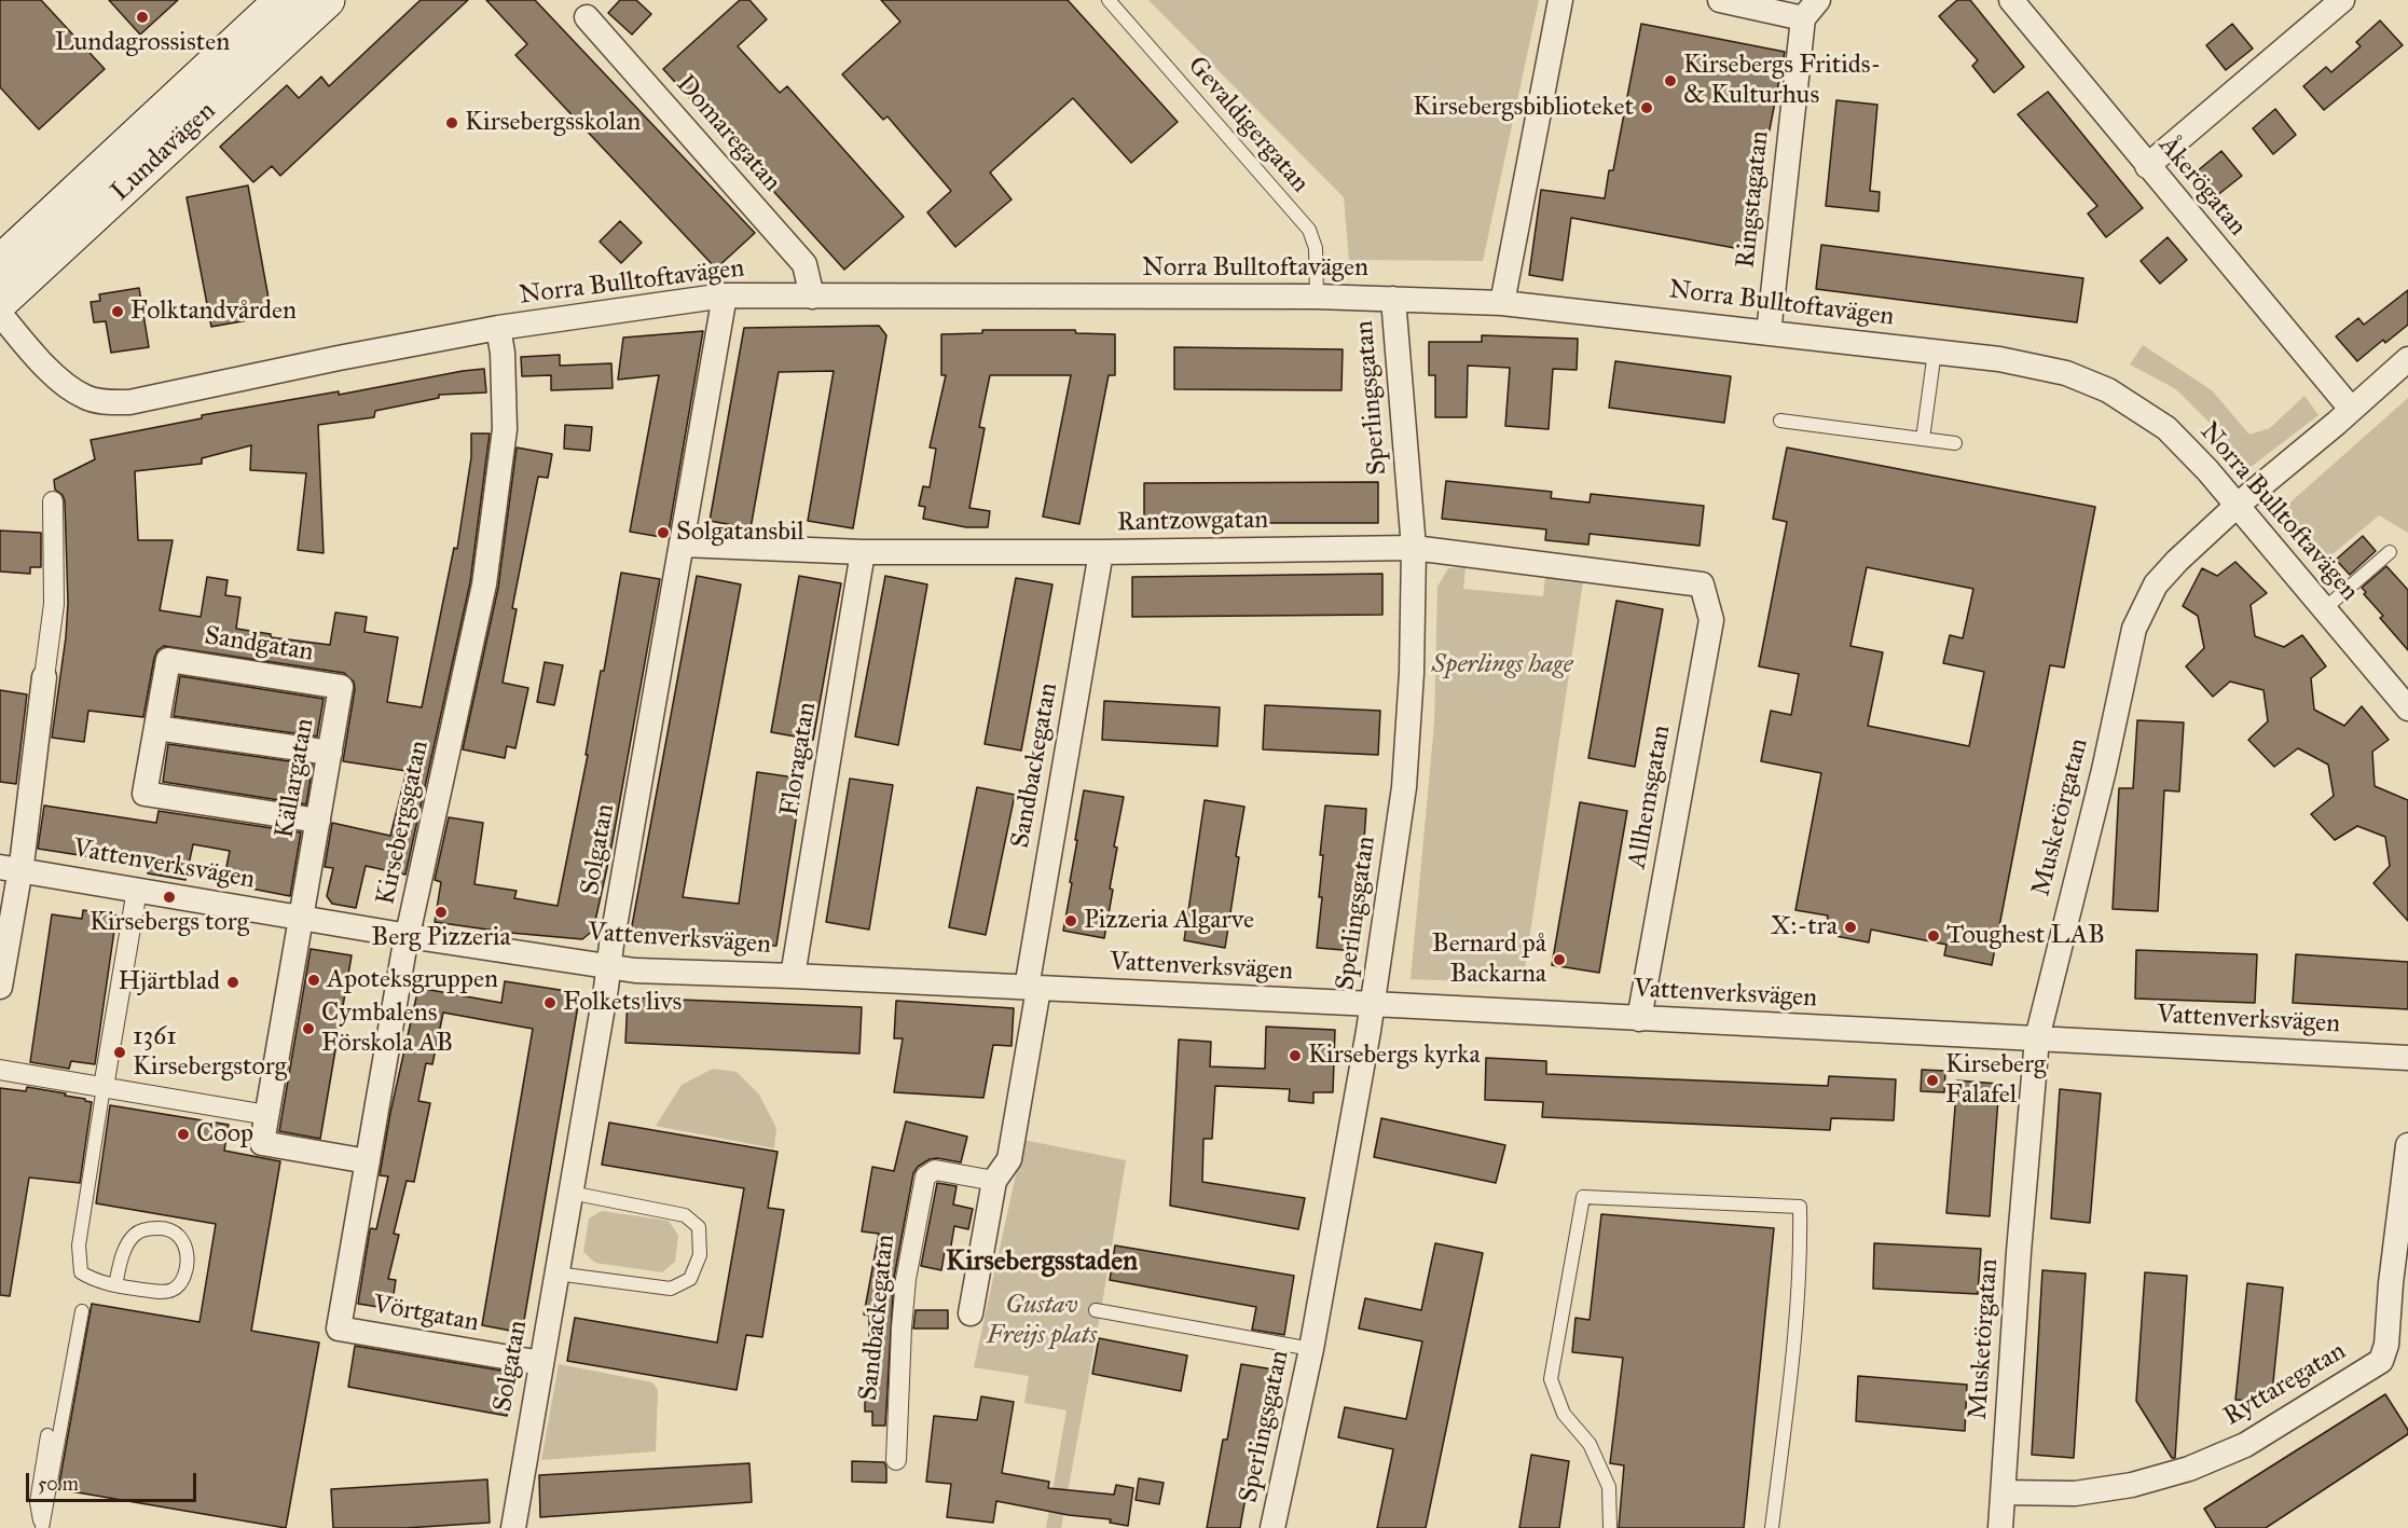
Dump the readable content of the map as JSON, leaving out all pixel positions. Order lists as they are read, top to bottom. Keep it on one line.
{"streets":{"main road":["Lundavägen"],"street":["Domaregatan","Åkerögatan","Ringstagatan","Norra Bulltoftavägen","Sperlingsgatan","Rantzowgatan","Sandgatan","Floragatan","Sandbackegatan","Källargatan","Allhemsgatan","Musketörgatan","Kirsebergsgatan","Solgatan","Vattenverksvägen","Vörtgatan","Ryttaregatan"],"lane":["Gevaldigergatan"]},"crossings":[["Gevaldigergatan","Norra Bulltoftavägen"],["Domaregatan","Norra Bulltoftavägen"],["Åkerögatan","Musketörgatan"],["Ringstagatan","Norra Bulltoftavägen"],["Norra Bulltoftavägen","Sperlingsgatan"],["Norra Bulltoftavägen","Musketörgatan"],["Norra Bulltoftavägen","Kirsebergsgatan"],["Norra Bulltoftavägen","Solgatan"],["Sperlingsgatan","Rantzowgatan"],["Sperlingsgatan","Vattenverksvägen"],["Rantzowgatan","Floragatan"],["Rantzowgatan","Sandbackegatan"],["Rantzowgatan","Allhemsgatan"],["Rantzowgatan","Solgatan"],["Sandgatan","Källargatan"],["Floragatan","Vattenverksvägen"],["Sandbackegatan","Vattenverksvägen"],["Källargatan","Vattenverksvägen"],["Allhemsgatan","Vattenverksvägen"],["Musketörgatan","Vattenverksvägen"],["Musketörgatan","Ryttaregatan"],["Kirsebergsgatan","Vattenverksvägen"],["Kirsebergsgatan","Vörtgatan"],["Solgatan","Vattenverksvägen"],["Solgatan","Vörtgatan"]],"districts":["Kirsebergsstaden"],"parks":["Sperlings hage","Gustav Freijs plats"],"places":["Lundagrossisten","Kirsebergs Fritids- & Kulturhus","Kirsebergsbiblioteket","Kirsebergsskolan","Folktandvården","Solgatansbil","Kirsebergs torg","Berg Pizzeria","Pizzeria Algarve","X:-tra","Toughest LAB","Bernard på Backarna","Apoteksgruppen","Hjärtblad","Folkets livs","Cymbalens Förskola AB","1361 Kirsebergstorg","Kirsebergs kyrka","Kirseberg Falafel","Coop"],"scale_bar":"50 m"}
